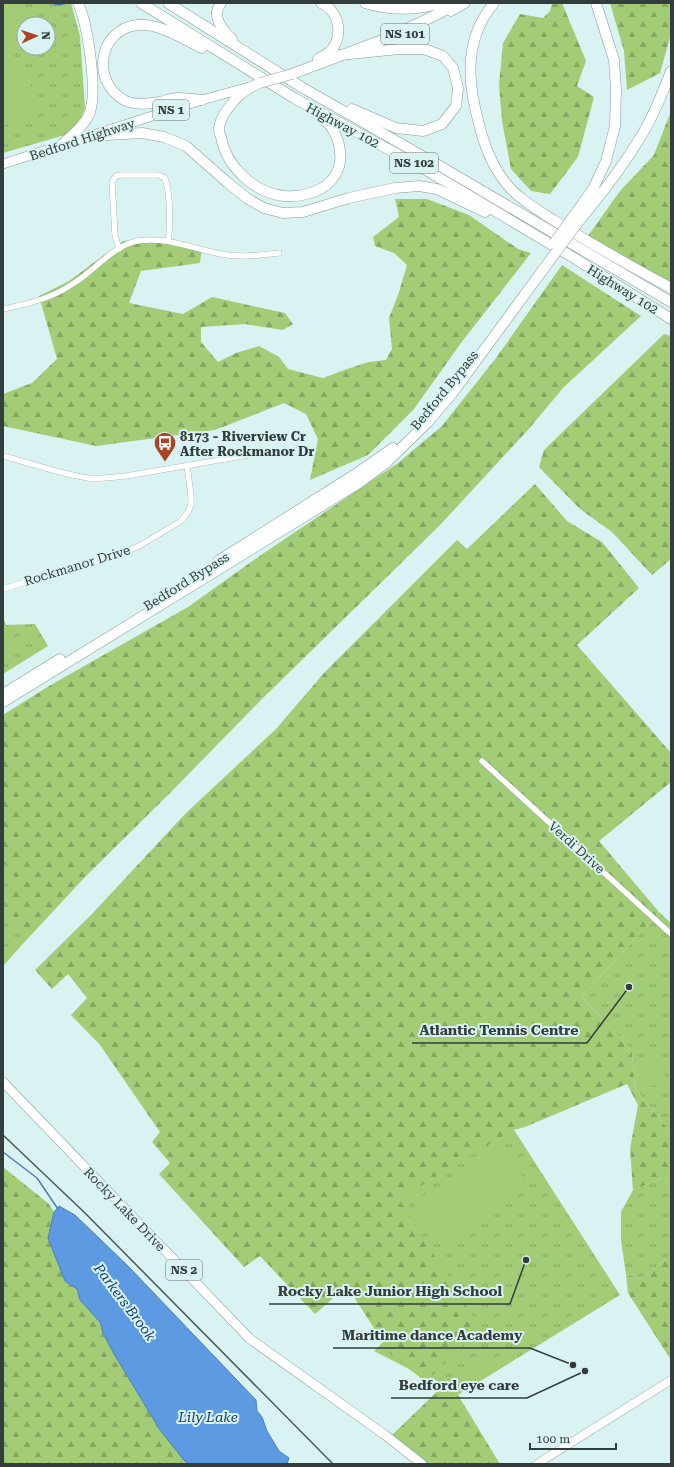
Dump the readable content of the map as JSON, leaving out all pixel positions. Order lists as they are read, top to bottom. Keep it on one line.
{"streets":{"highway":["NS 101","Highway 102","NS 102","Bedford Bypass"],"main road":["NS 1","Bedford Highway","Rocky Lake Drive","NS 2"],"street":["Rockmanor Drive","Verdi Drive"]},"crossings":[["NS 101","Bedford Highway"]],"water":["Parkers Brook","Lily Lake"],"places":{"bus stop":["8173 - Riverview Cr After Rockmanor Dr"],"other":["Atlantic Tennis Centre","Rocky Lake Junior High School","Maritime dance Academy","Bedford eye care"]},"scale_bar":"100 m","north":"right"}
